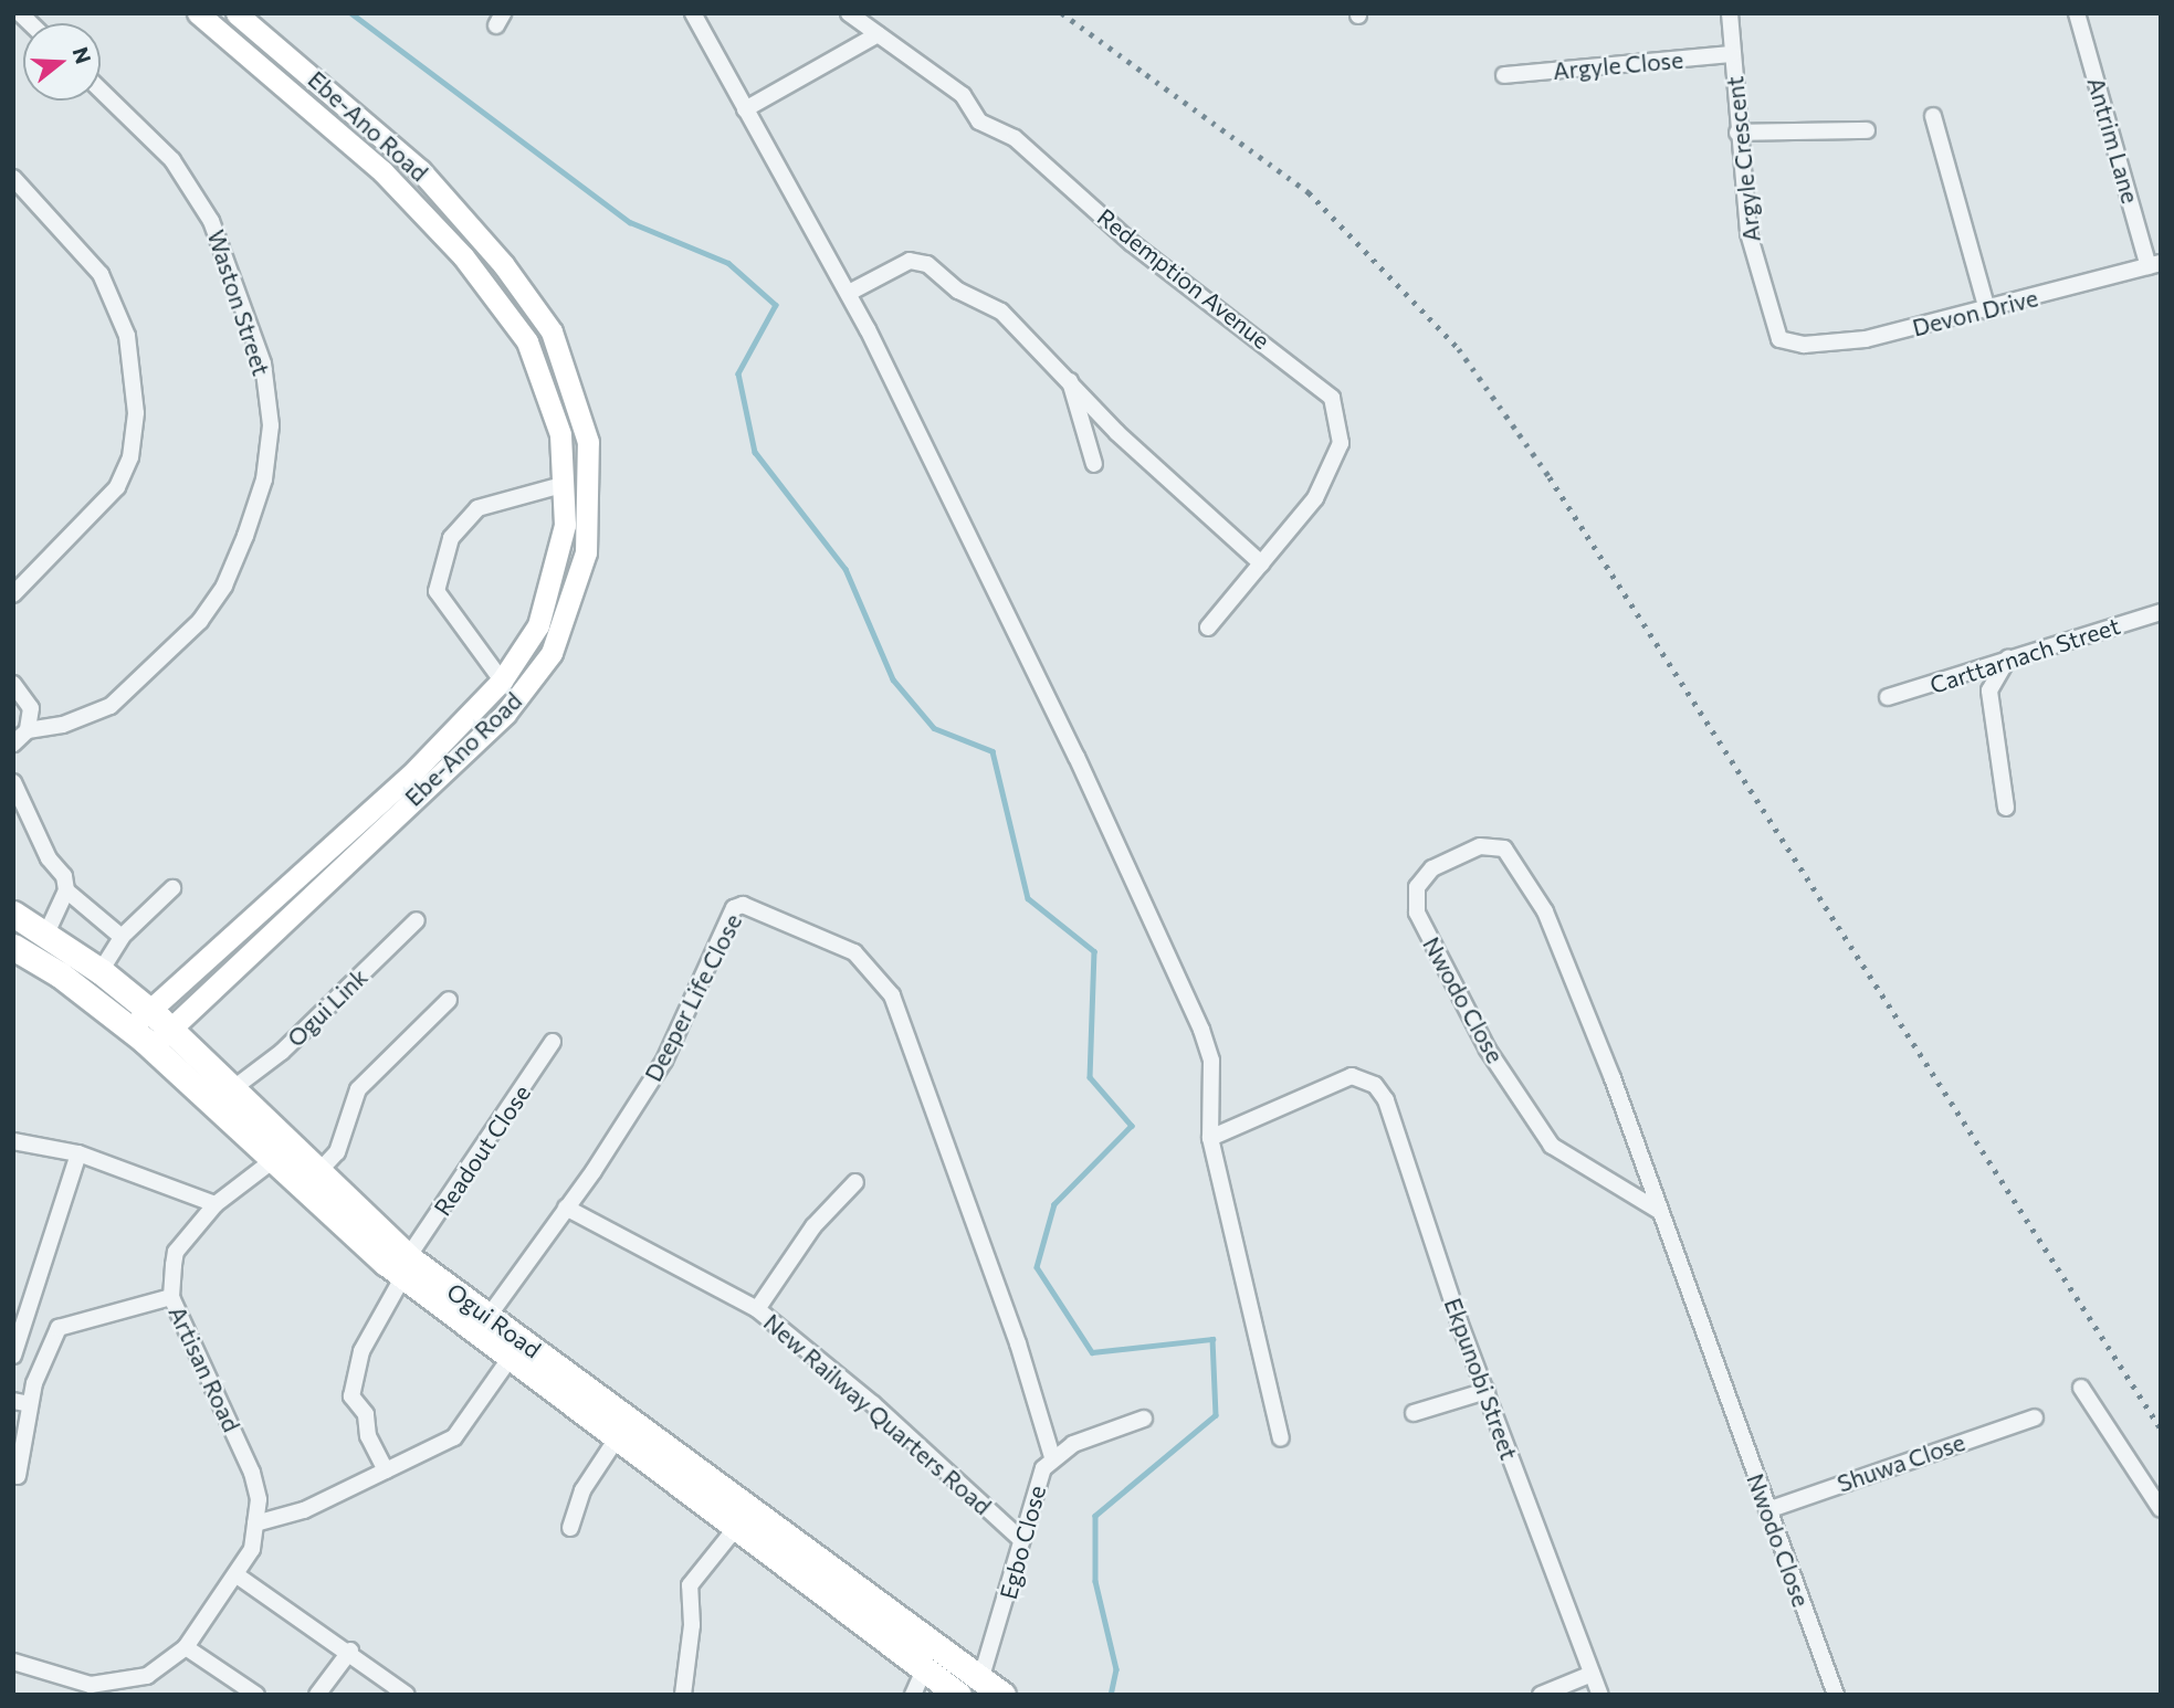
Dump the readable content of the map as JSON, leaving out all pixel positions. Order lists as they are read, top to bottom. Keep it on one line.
{"streets":{"main road":["Ebe-Ano Road","Ogui Road"],"street":["Argyle Close","Antrim Lane","Argyle Crescent","Redemption Avenue","Waston Street","Devon Drive","Carttarnach Street","Deeper Life Close","Nwodo Close","Ogui Link","Readout Close","Artisan Road","Ekpunobi Street","New Railway Quarters Road","Shuwa Close","Egbo Close"]},"crossings":[["Argyle Close","Argyle Crescent"],["Ebe-Ano Road","Ogui Road"],["Antrim Lane","Devon Drive"],["Argyle Crescent","Devon Drive"],["Deeper Life Close","Ogui Road"],["Deeper Life Close","New Railway Quarters Road"],["Deeper Life Close","Egbo Close"],["Nwodo Close","Shuwa Close"],["Ogui Link","Ogui Road"],["Readout Close","Ogui Road"],["Ogui Road","Egbo Close"],["New Railway Quarters Road","Egbo Close"]],"north":"right"}
